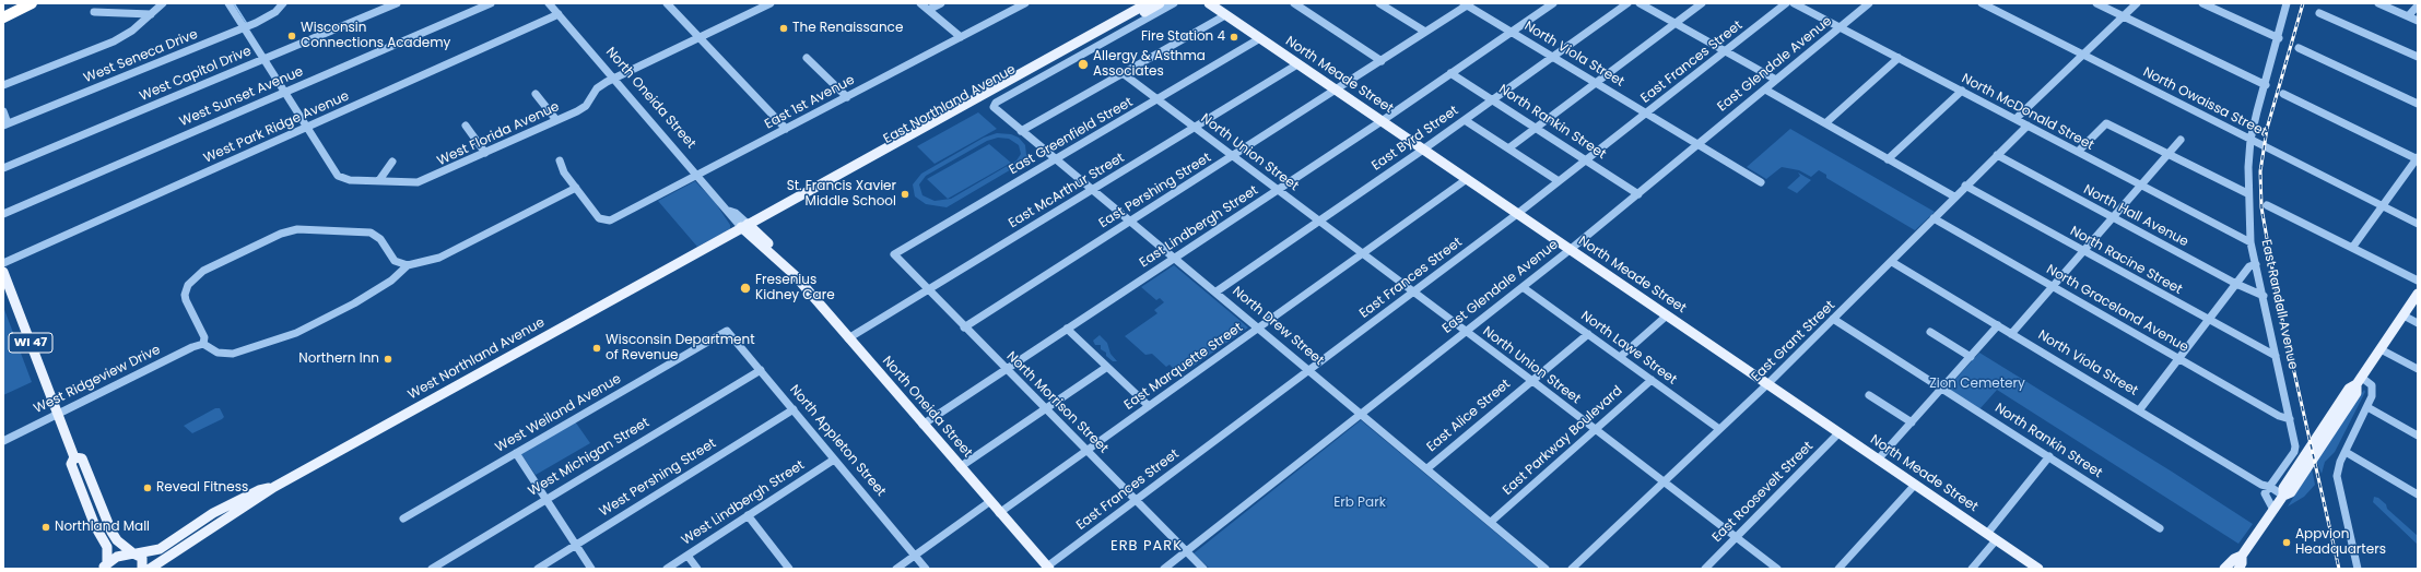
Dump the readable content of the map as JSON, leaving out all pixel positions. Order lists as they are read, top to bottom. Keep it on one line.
{"streets":{"main road":["North Meade Street","North Oneida Street","East Northland Avenue","WI 47","West Northland Avenue"],"street":["North Viola Street","West Seneca Drive","East Frances Street","East Glendale Avenue","West Capitol Drive","West Sunset Avenue","East 1st Avenue","North Owaissa Street","North McDonald Street","North Rankin Street","West Park Ridge Avenue","West Florida Avenue","East Greenfield Street","East Byrd Street","North Union Street","East McArthur Street","East Pershing Street","North Hall Avenue","East Lindbergh Street","North Racine Street","East Randall Avenue","North Graceland Avenue","North Drew Street","East Grant Street","North Lawe Street","East Marquette Street","West Ridgeview Drive","North Morrison Street","West Weiland Avenue","East Alice Street","North Appleton Street","East Parkway Boulevard","West Michigan Street","West Pershing Street","East Roosevelt Street","West Lindbergh Street"]},"crossings":[["North Viola Street","East Frances Street"],["North Viola Street","East Glendale Avenue"],["North Viola Street","East Byrd Street"],["North Viola Street","East Pershing Street"],["North Viola Street","East Lindbergh Street"],["North Viola Street","East Randall Avenue"],["North Viola Street","East Grant Street"],["East Frances Street","North Meade Street"],["East Frances Street","North Oneida Street"],["East Frances Street","North Rankin Street"],["East Frances Street","North Union Street"],["East Frances Street","North Drew Street"],["East Frances Street","North Morrison Street"],["East Glendale Avenue","North Meade Street"],["East Glendale Avenue","North McDonald Street"],["East Glendale Avenue","North Rankin Street"],["East Glendale Avenue","North Union Street"],["East Glendale Avenue","North Drew Street"],["East Glendale Avenue","North Lawe Street"],["East Glendale Avenue","North Morrison Street"],["North Meade Street","East Greenfield Street"],["North Meade Street","East Byrd Street"],["North Meade Street","East McArthur Street"],["North Meade Street","East Pershing Street"],["North Meade Street","East Lindbergh Street"],["North Meade Street","East Grant Street"],["North Meade Street","East Marquette Street"],["North Meade Street","East Roosevelt Street"],["North Oneida Street","East 1st Avenue"],["North Oneida Street","East Northland Avenue"],["North Oneida Street","West Park Ridge Avenue"],["North Oneida Street","West Florida Avenue"],["North Oneida Street","East McArthur Street"],["North Oneida Street","East Lindbergh Street"],["North Oneida Street","West Northland Avenue"],["North Oneida Street","East Marquette Street"],["North Owaissa Street","East Randall Avenue"],["East Northland Avenue","West Northland Avenue"],["North McDonald Street","East Randall Avenue"],["North McDonald Street","East Grant Street"],["North Rankin Street","East Byrd Street"],["North Rankin Street","East Lindbergh Street"],["North Rankin Street","East Grant Street"],["West Park Ridge Avenue","West Florida Avenue"],["East Greenfield Street","North Union Street"],["East Greenfield Street","North Drew Street"],["East Greenfield Street","North Morrison Street"],["East Byrd Street","North Union Street"],["East Byrd Street","North Drew Street"],["North Union Street","East McArthur Street"],["North Union Street","East Pershing Street"],["North Union Street","East Lindbergh Street"],["North Union Street","East Grant Street"],["North Union Street","East Marquette Street"],["North Union Street","East Alice Street"],["North Union Street","East Parkway Boulevard"],["North Union Street","East Roosevelt Street"],["East McArthur Street","North Drew Street"],["East McArthur Street","North Morrison Street"],["East Pershing Street","North Drew Street"],["East Pershing Street","North Morrison Street"],["North Hall Avenue","East Randall Avenue"],["North Hall Avenue","East Grant Street"],["East Lindbergh Street","North Drew Street"],["East Lindbergh Street","North Morrison Street"],["North Racine Street","East Randall Avenue"],["North Racine Street","East Grant Street"],["East Randall Avenue","North Graceland Avenue"],["North Graceland Avenue","East Grant Street"],["North Drew Street","East Marquette Street"],["North Drew Street","East Alice Street"],["North Drew Street","East Parkway Boulevard"],["East Grant Street","North Lawe Street"],["WI 47","West Northland Avenue"],["WI 47","West Ridgeview Drive"],["North Lawe Street","East Alice Street"],["North Lawe Street","East Parkway Boulevard"],["East Marquette Street","North Morrison Street"],["West Weiland Avenue","North Appleton Street"],["North Appleton Street","West Michigan Street"],["North Appleton Street","West Pershing Street"],["North Appleton Street","West Lindbergh Street"]],"districts":["ERB PARK"],"parks":["Zion Cemetery","Erb Park"],"places":["The Renaissance","Wisconsin Connections Academy","Fire Station 4","Allergy & Asthma Associates","St. Francis Xavier Middle School","Fresenius Kidney Care","Wisconsin Department of Revenue","Northern Inn","Reveal Fitness","Northland Mall","Appvion Headquarters"]}
